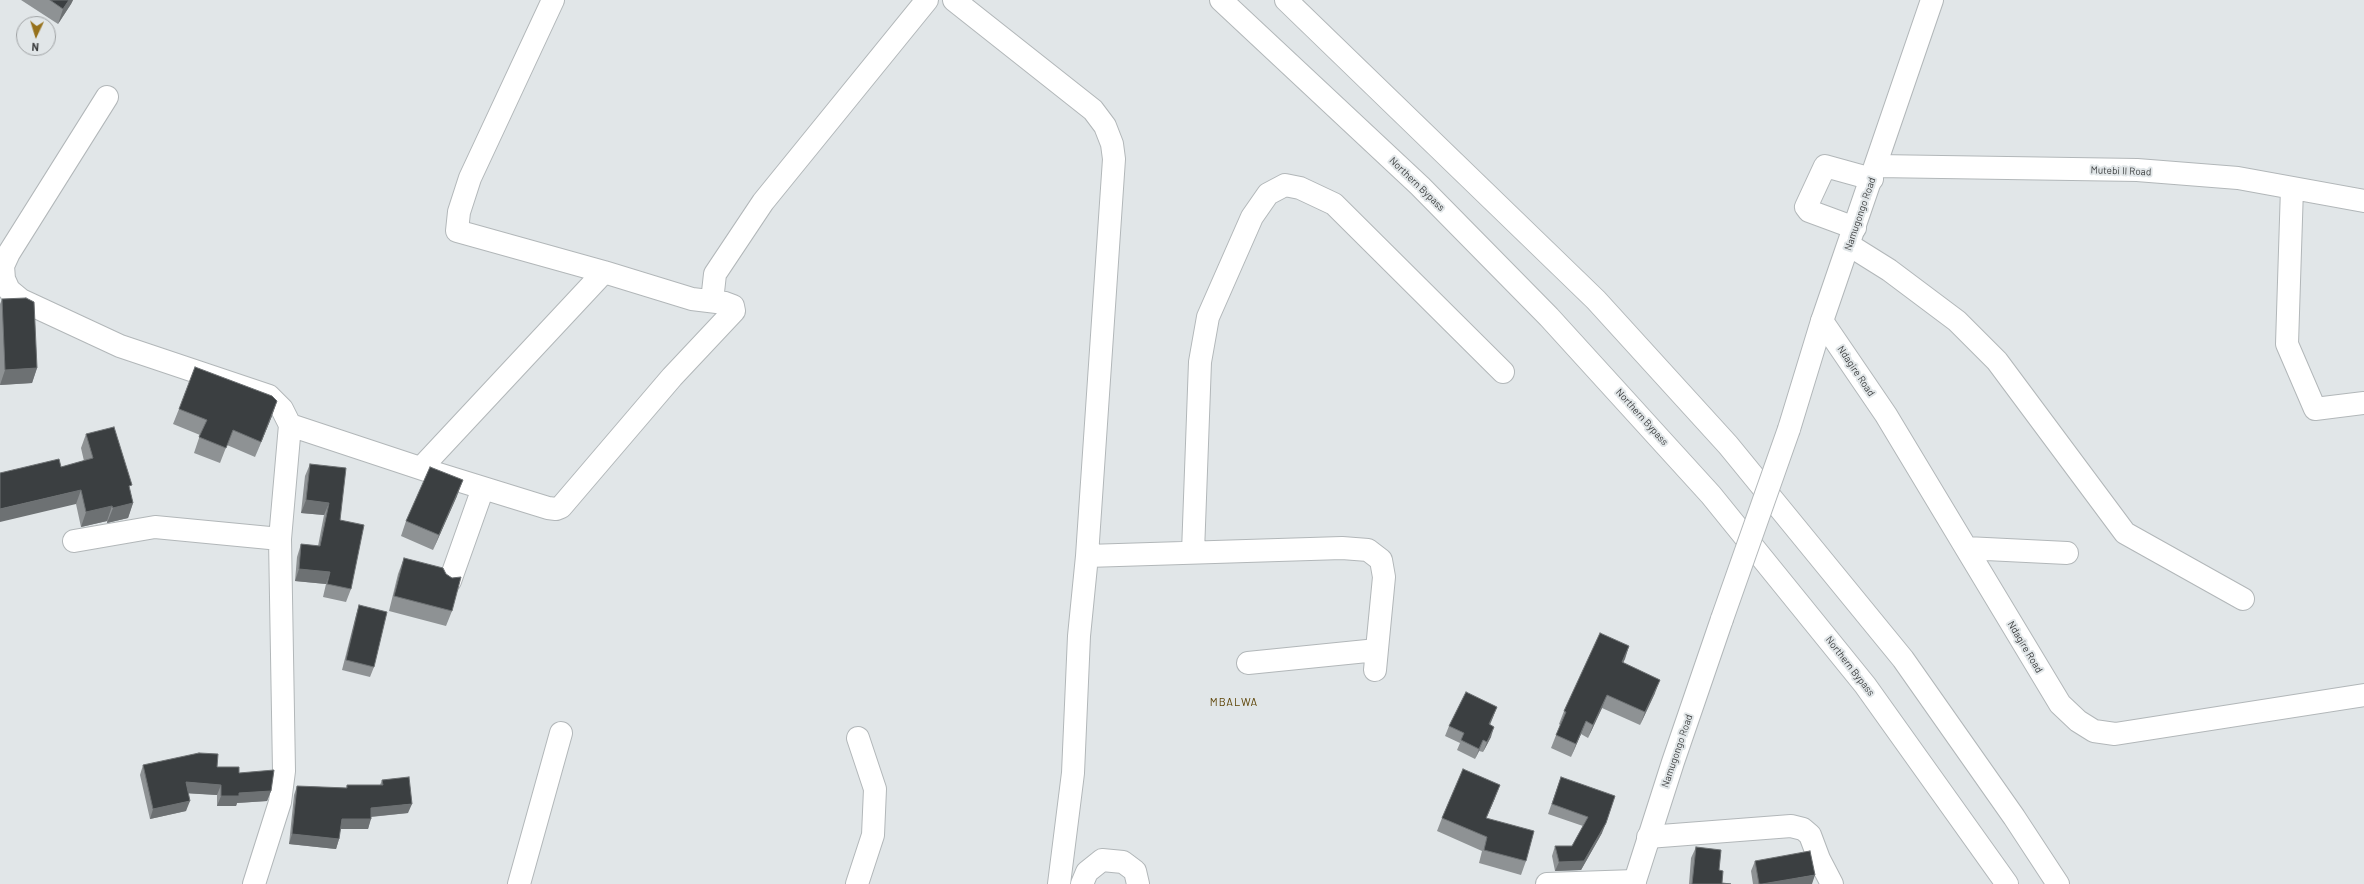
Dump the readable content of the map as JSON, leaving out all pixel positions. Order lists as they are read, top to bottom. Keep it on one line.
{"streets":{"main road":["Mutebi II Road","Northern Bypass","Namugongo Road","Ndagire Road"]},"crossings":[["Mutebi II Road","Namugongo Road"],["Namugongo Road","Ndagire Road"]],"districts":["MBALWA"],"north":"bottom"}
